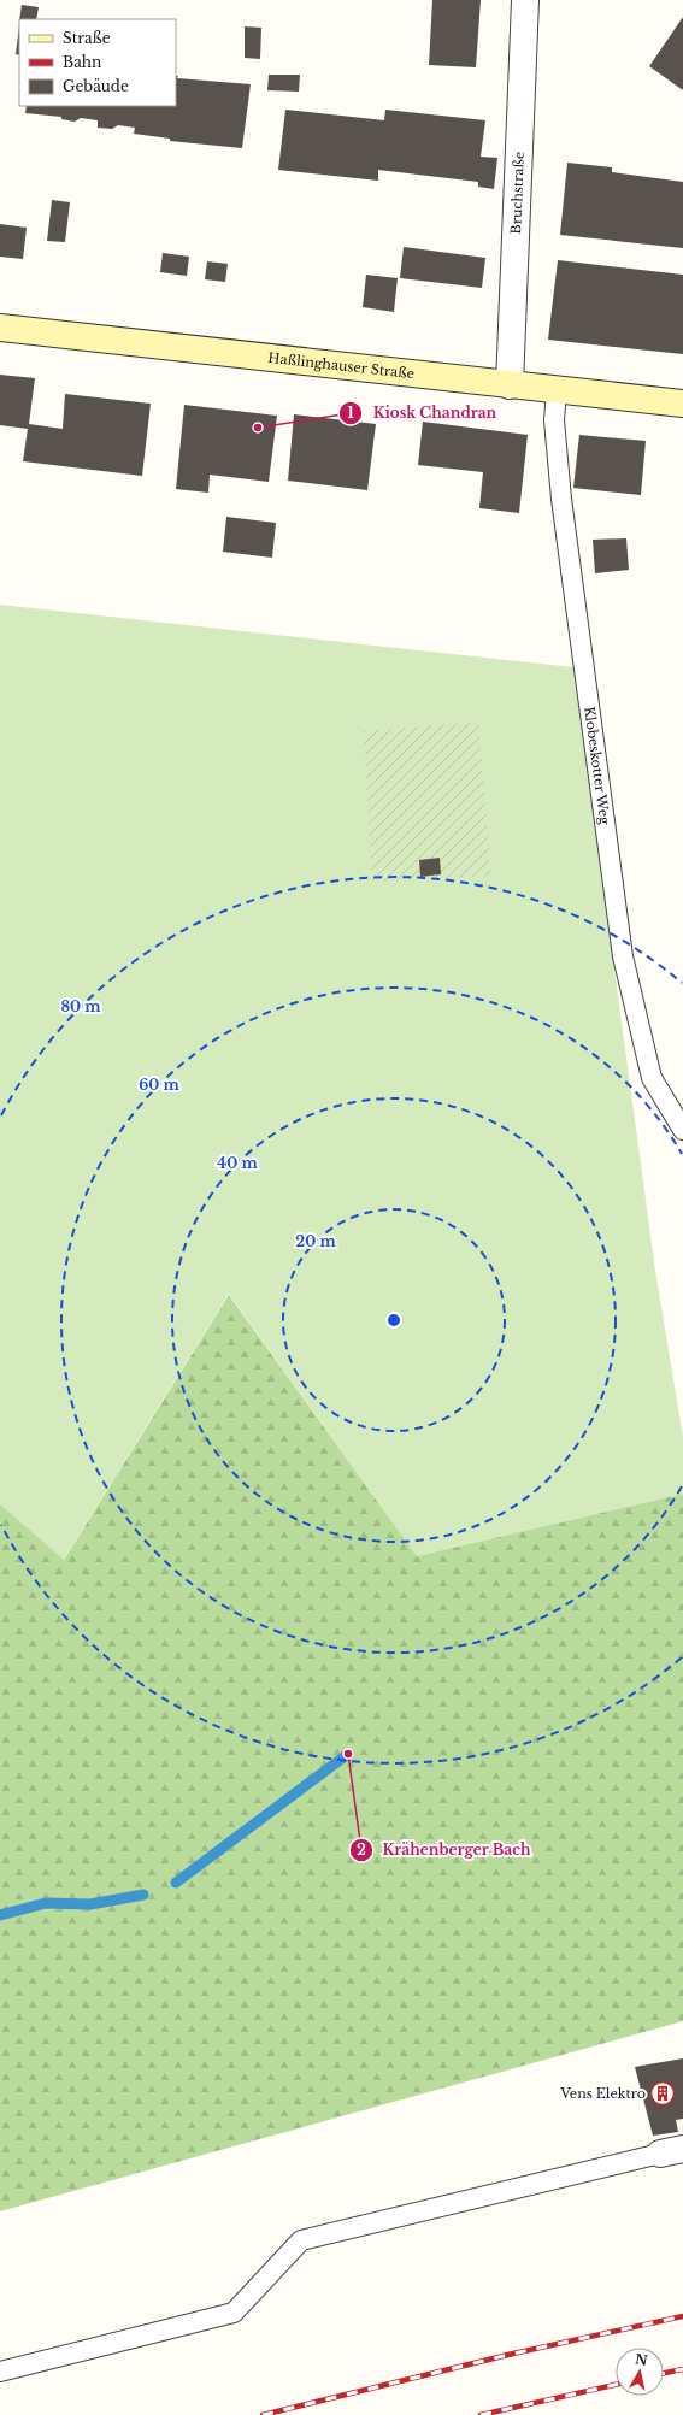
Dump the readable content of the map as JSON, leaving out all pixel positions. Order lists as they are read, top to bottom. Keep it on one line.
{"streets":{"main road":["Haßlinghauser Straße"],"street":["Bruchstraße"],"lane":["Klobeskotter Weg"]},"crossings":[["Bruchstraße","Haßlinghauser Straße"],["Haßlinghauser Straße","Klobeskotter Weg"]],"places":{"other":["Kiosk Chandran","Krähenberger Bach"],"building":["Vens Elektro"]},"legend":["Straße","Bahn","Gebäude"],"north":"top","rings":["80 m","60 m","40 m","20 m"]}
